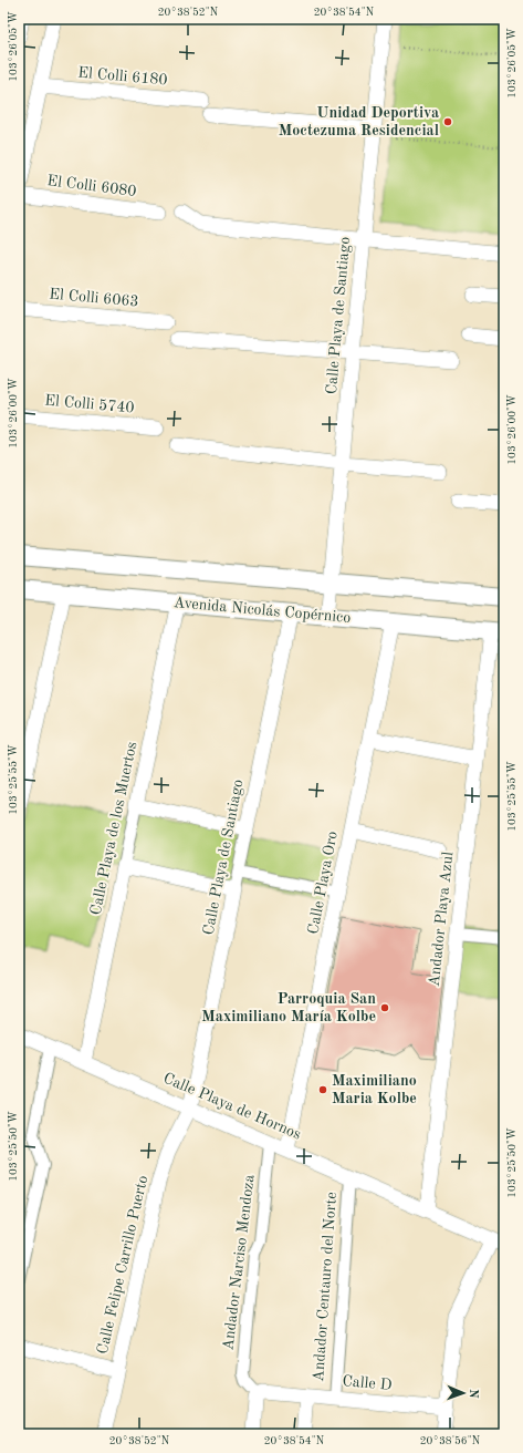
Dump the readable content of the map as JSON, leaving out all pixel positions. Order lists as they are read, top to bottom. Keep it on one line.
{"streets":{"street":["El Colli 6180","El Colli 6080","El Colli 6063","Calle Playa de Santiago","El Colli 5740","Avenida Nicolás Copérnico","Calle Playa de los Muertos","Calle Playa Oro","Andador Playa Azul","Calle Playa de Hornos","Andador Narciso Mendoza","Calle Felipe Carrillo Puerto","Andador Centauro del Norte","Calle D"]},"crossings":[["Calle Playa de Santiago","Avenida Nicolás Copérnico"],["Calle Playa de Santiago","Calle Playa de Hornos"],["Calle Playa de Santiago","Calle Felipe Carrillo Puerto"],["Avenida Nicolás Copérnico","Calle Playa de los Muertos"],["Avenida Nicolás Copérnico","Calle Playa Oro"],["Avenida Nicolás Copérnico","Andador Playa Azul"],["Calle Playa de los Muertos","Calle Playa de Hornos"],["Calle Playa Oro","Calle Playa de Hornos"],["Andador Playa Azul","Calle Playa de Hornos"],["Calle Playa de Hornos","Andador Narciso Mendoza"],["Calle Playa de Hornos","Calle Felipe Carrillo Puerto"],["Calle Playa de Hornos","Andador Centauro del Norte"],["Andador Narciso Mendoza","Calle D"],["Andador Centauro del Norte","Calle D"]],"places":["Unidad Deportiva Moctezuma Residencial","Parroquia San Maximiliano María Kolbe","Maximiliano Maria Kolbe"],"north":"right","coordinates":["20°38'52\"N","20°38'54\"N","103°26'05\"W","103°26'00\"W","103°25'55\"W","103°25'50\"W","20°38'56\"N"]}
